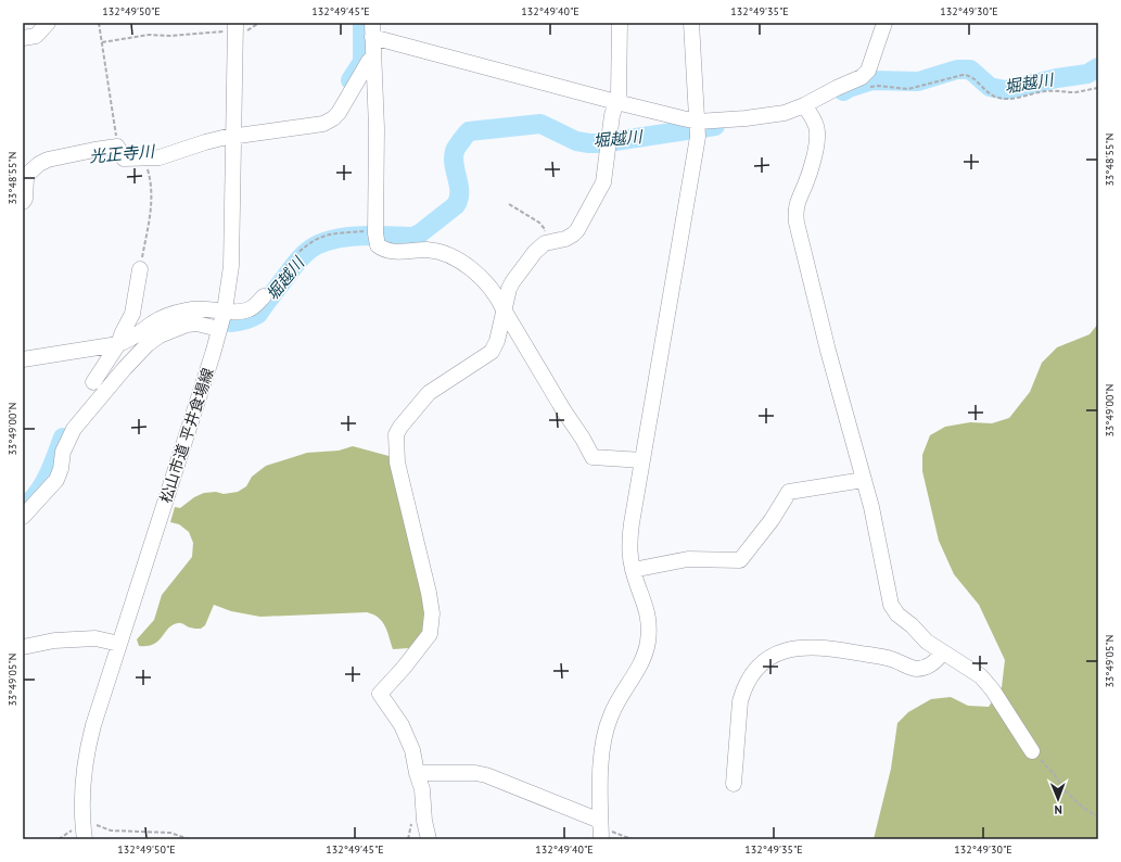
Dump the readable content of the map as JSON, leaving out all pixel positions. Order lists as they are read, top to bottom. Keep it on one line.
{"streets":{"street":["松山市道 平井食場線"]},"water":["堀越川","光正寺川"],"north":"bottom","coordinates":["132°49'50\"E","132°49'45\"E","132°49'40\"E","132°49'35\"E","132°49'30\"E","33°48'55\"N","33°49'00\"N","33°49'05\"N"]}
